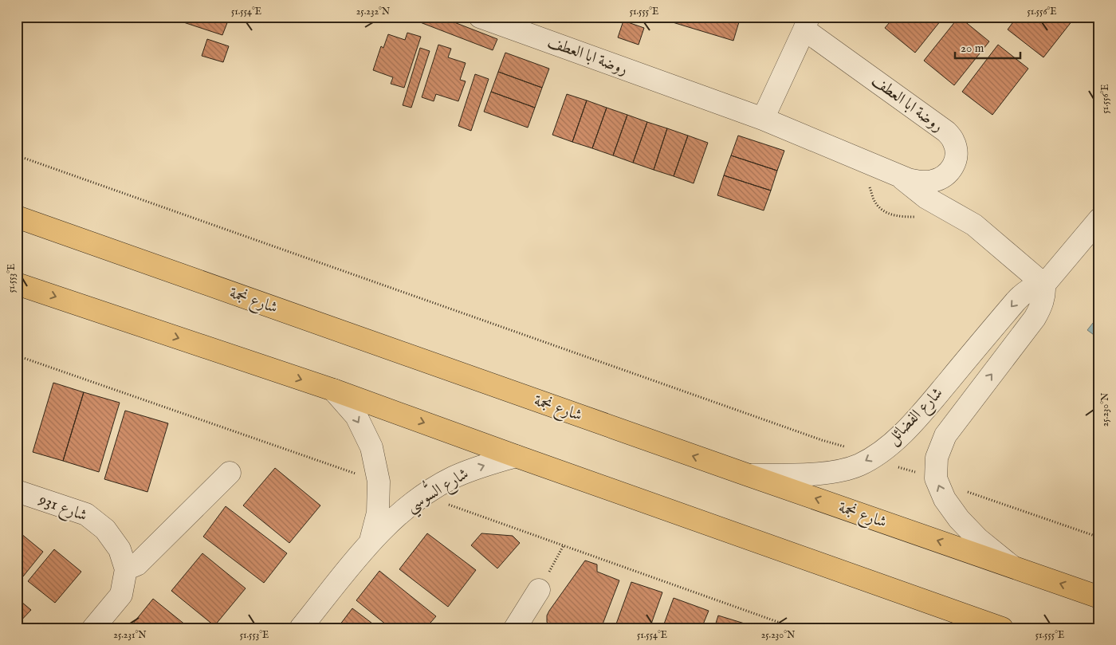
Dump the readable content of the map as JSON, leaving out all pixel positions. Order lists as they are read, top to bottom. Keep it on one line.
{"streets":{"main road":["شارع نجمة"],"street":["روضة ابا العطف","شارع الفضائل","شارع السُّوسي","شارع 931"]},"crossings":[["شارع نجمة","شارع الفضائل"]],"scale_bar":"20 m","coordinates":["51.554°E","25.232°N","51.555°E","51.556°E","51.553°E","25.230°N","25.231°N"]}
